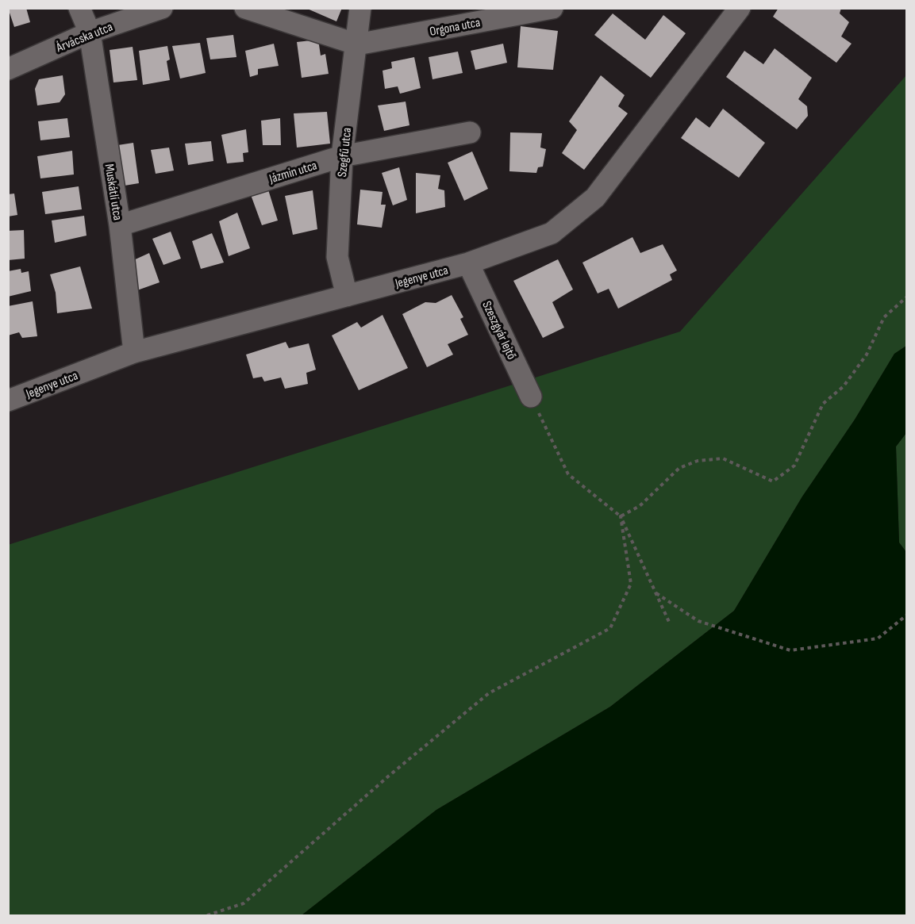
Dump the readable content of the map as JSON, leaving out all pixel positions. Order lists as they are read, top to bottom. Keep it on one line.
{"streets":{"street":["Orgona utca","Árvácska utca","Szegfű utca","Jázmin utca","Muskátli utca","Jegenye utca","Szeszgyár lejtő"]},"crossings":[["Orgona utca","Szegfű utca"],["Árvácska utca","Muskátli utca"],["Szegfű utca","Jázmin utca"],["Szegfű utca","Jegenye utca"],["Jázmin utca","Muskátli utca"],["Muskátli utca","Jegenye utca"],["Jegenye utca","Szeszgyár lejtő"]]}
